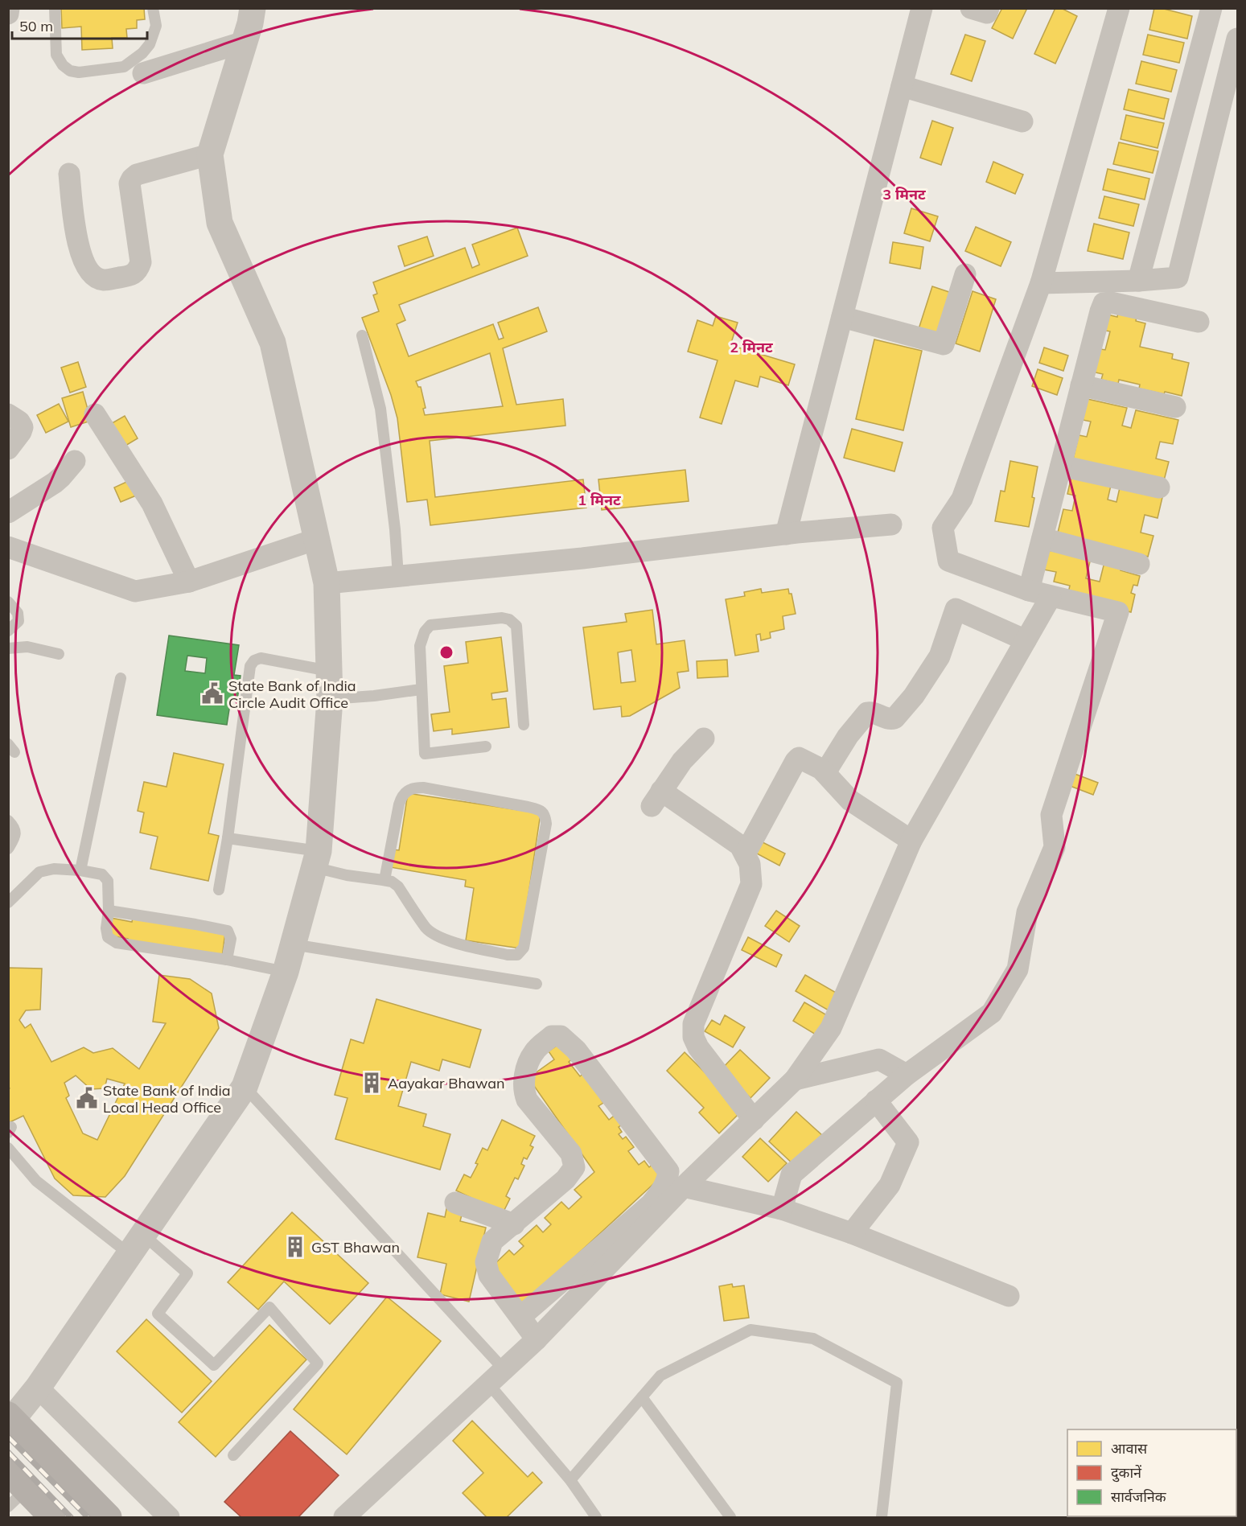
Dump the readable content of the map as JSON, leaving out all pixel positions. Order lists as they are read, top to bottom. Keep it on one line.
{"places":{"public building":["State Bank of India Circle Audit Office","State Bank of India Local Head Office"],"building":["Aayakar Bhawan","GST Bhawan"]},"legend":["आवास","दुकानें","सार्वजनिक"],"scale_bar":"50 m","rings":["3 मिनट","2 मिनट","1 मिनट"]}
